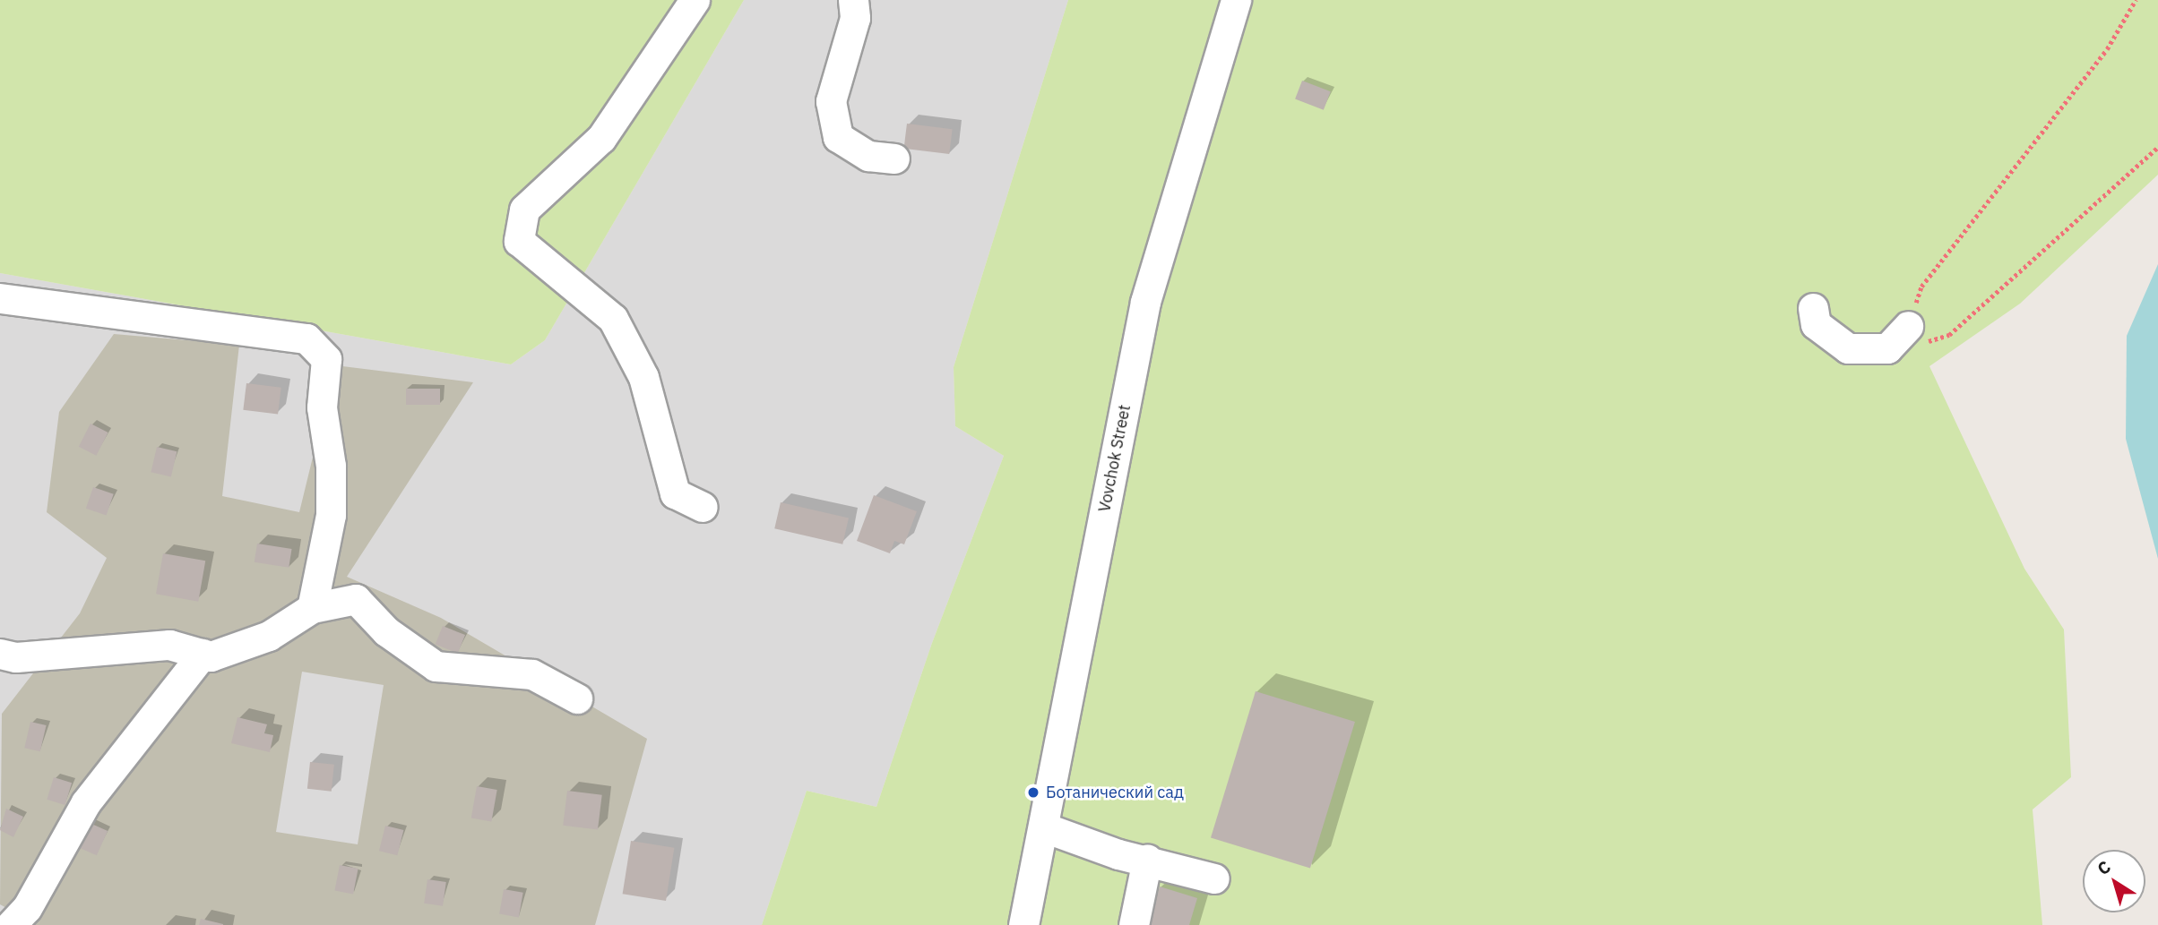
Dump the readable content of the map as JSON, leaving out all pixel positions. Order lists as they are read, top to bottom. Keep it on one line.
{"streets":{"street":["Vovchok Street"]},"places":["Ботанический сад"],"north":"top left"}
